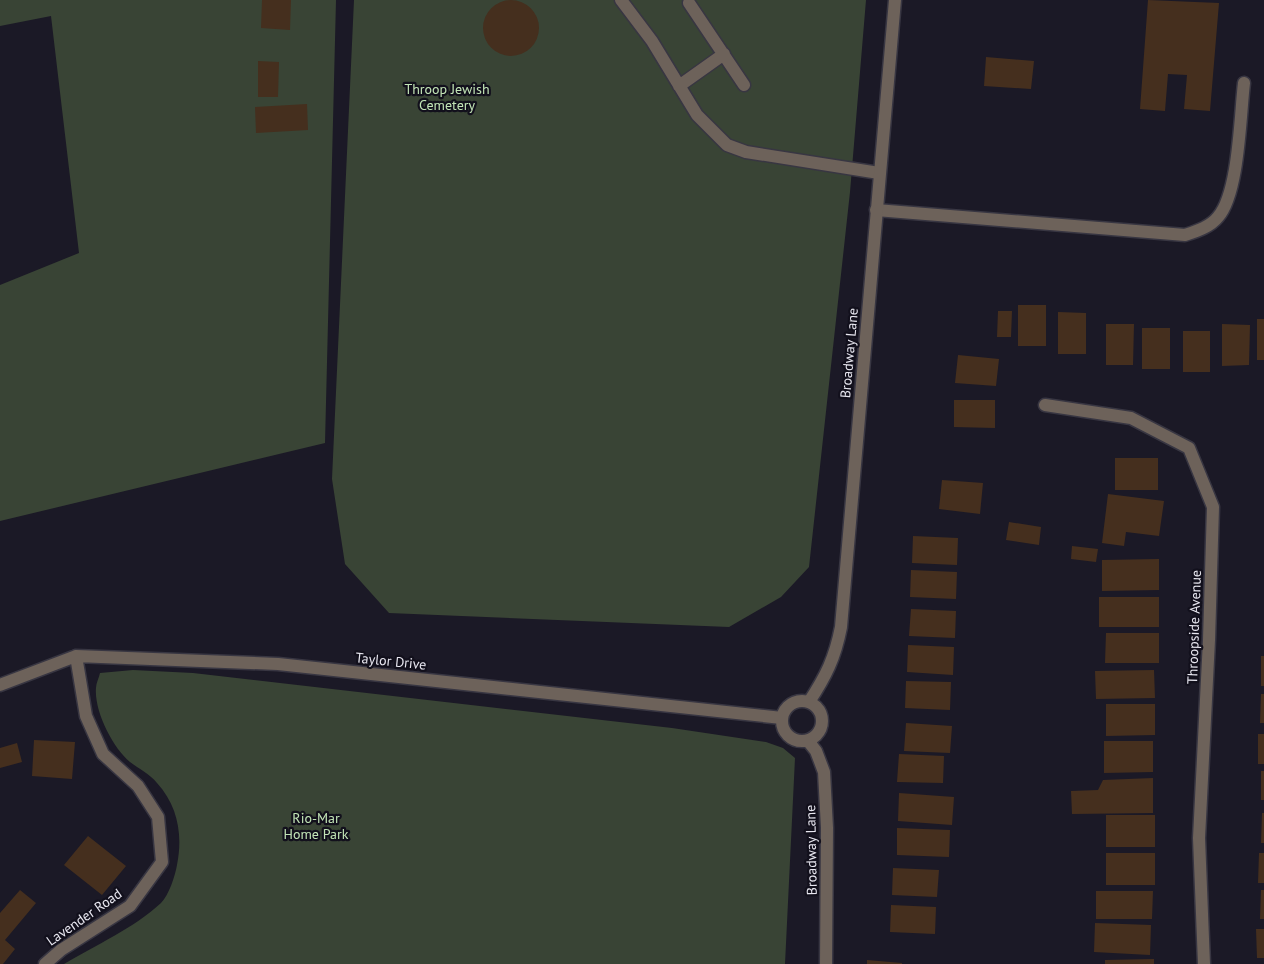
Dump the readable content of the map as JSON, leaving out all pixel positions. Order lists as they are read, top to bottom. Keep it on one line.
{"streets":{"street":["Broadway Lane","Throopside Avenue","Taylor Drive","Lavender Road"]},"crossings":[["Broadway Lane","Taylor Drive"],["Taylor Drive","Lavender Road"]],"parks":["Throop Jewish Cemetery","Rio-Mar Home Park"]}
